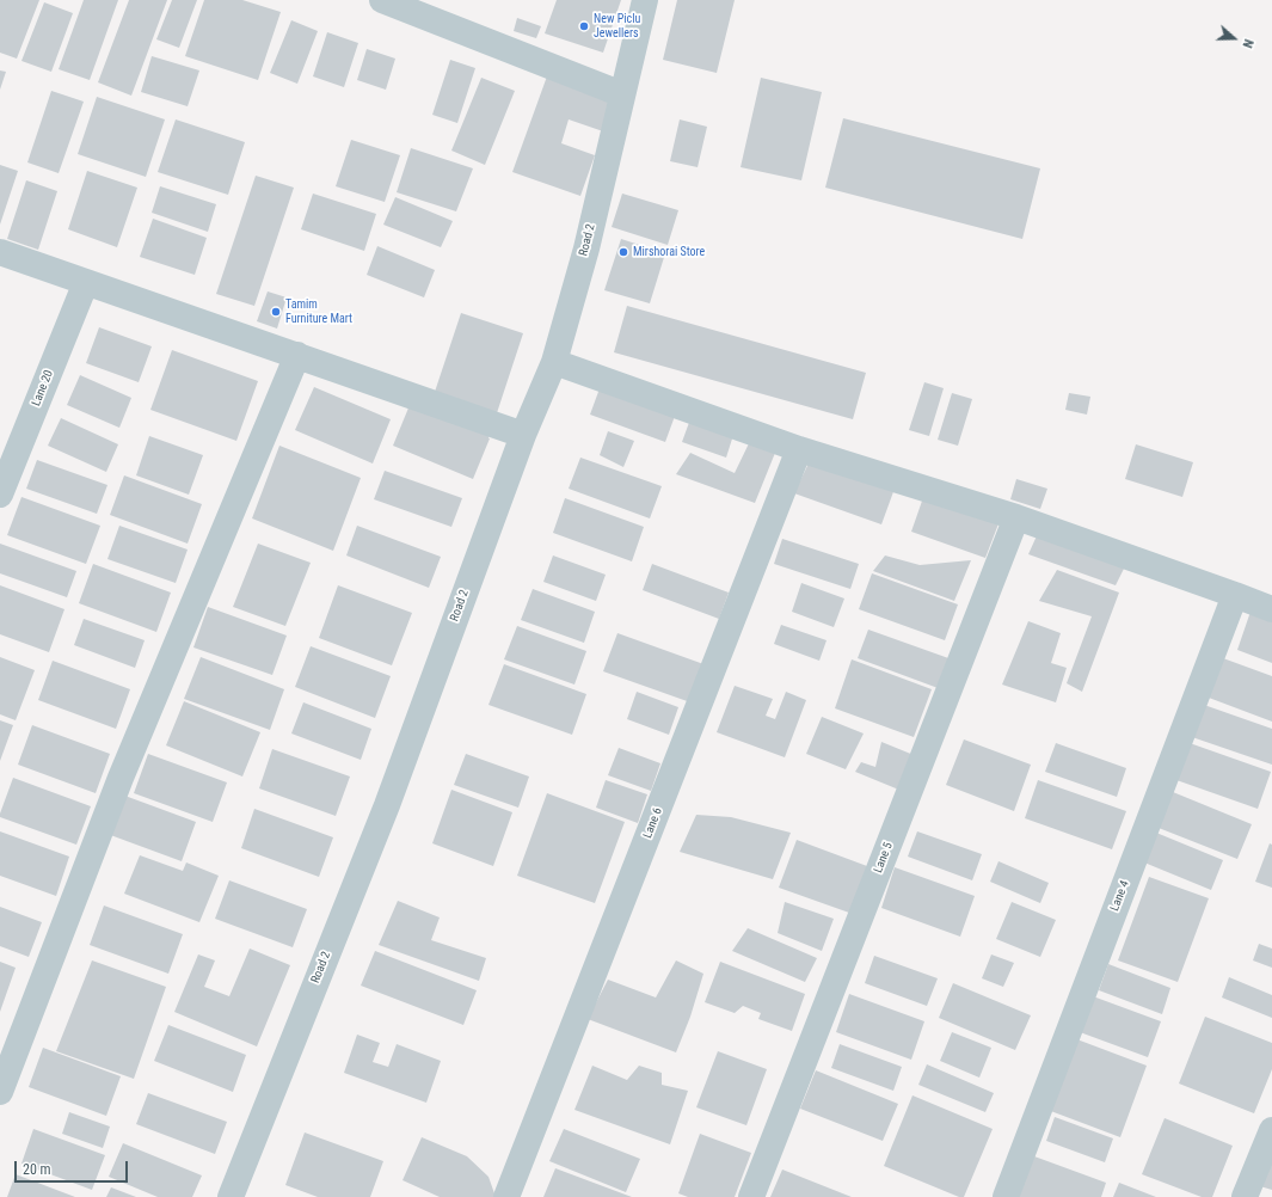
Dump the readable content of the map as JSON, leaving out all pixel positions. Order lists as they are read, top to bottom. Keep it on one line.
{"streets":{"street":["Road 2","Lane 20","Lane 6","Lane 5","Lane 4"]},"places":["New Piclu Jewellers","Mirshorai Store","Tamim Furniture Mart"],"scale_bar":"20 m","north":"right"}
